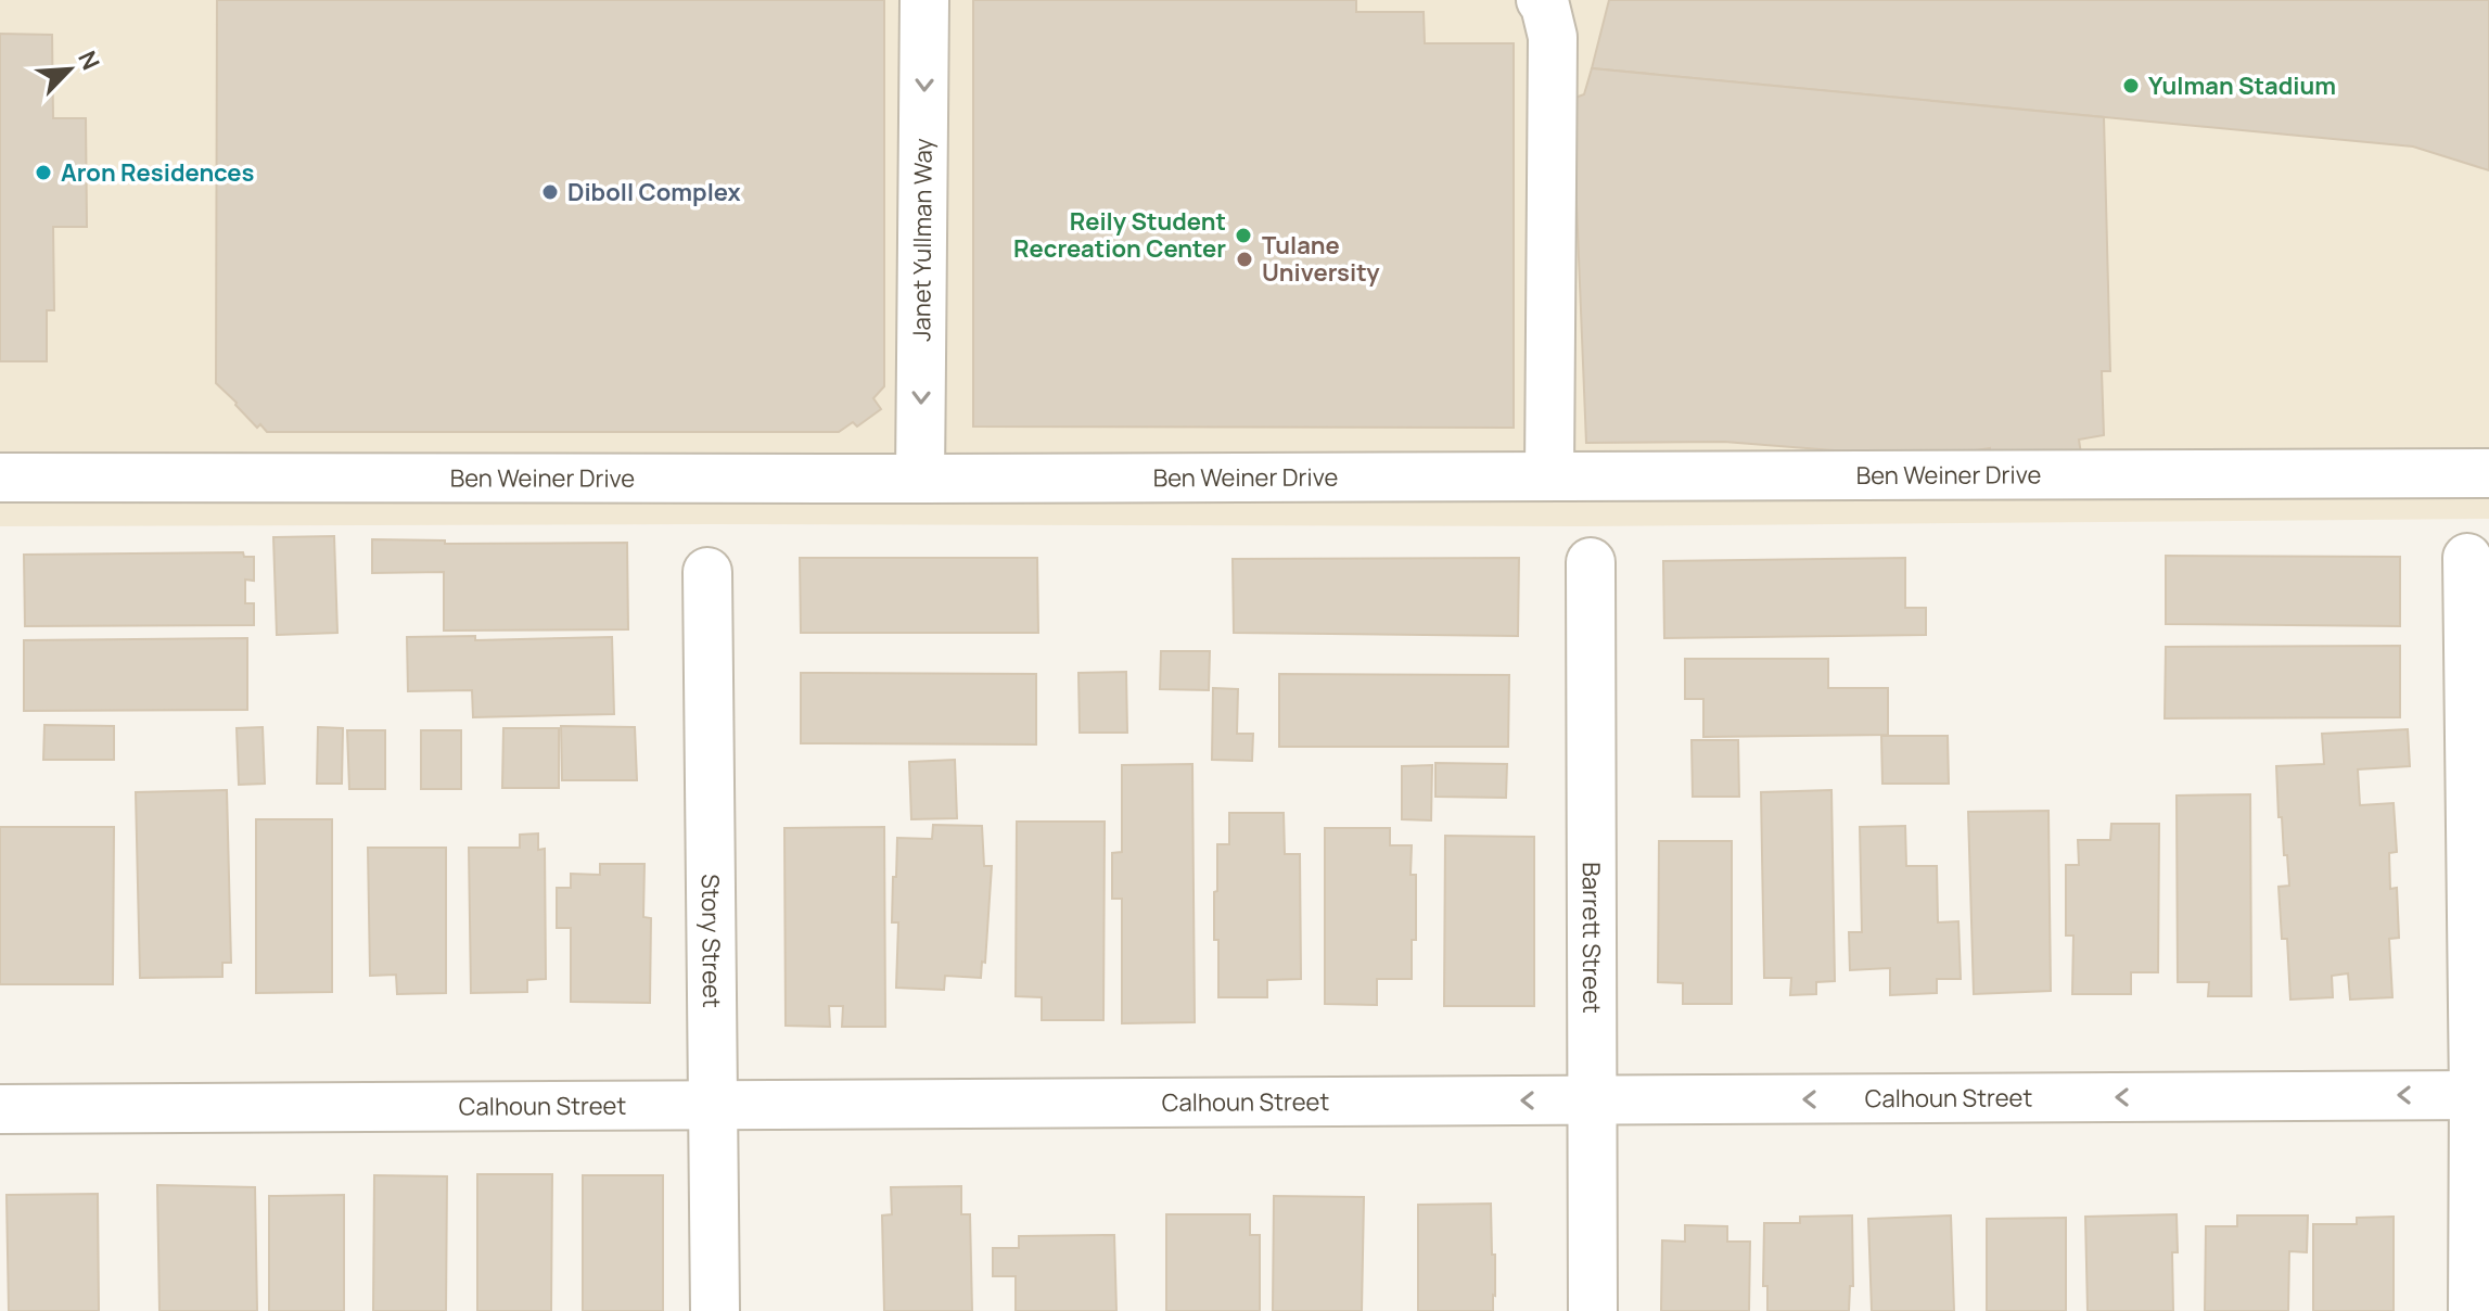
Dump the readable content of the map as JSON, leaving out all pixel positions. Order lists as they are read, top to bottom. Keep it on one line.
{"streets":{"street":["Janet Yullman Way","Ben Weiner Drive","Barrett Street","Story Street","Calhoun Street"]},"crossings":[["Janet Yullman Way","Ben Weiner Drive"],["Barrett Street","Calhoun Street"],["Story Street","Calhoun Street"]],"one_way":["Janet Yullman Way","Calhoun Street"],"places":["Yulman Stadium","Aron Residences","Diboll Complex","Reily Student Recreation Center","Tulane University"],"north":"top right"}
